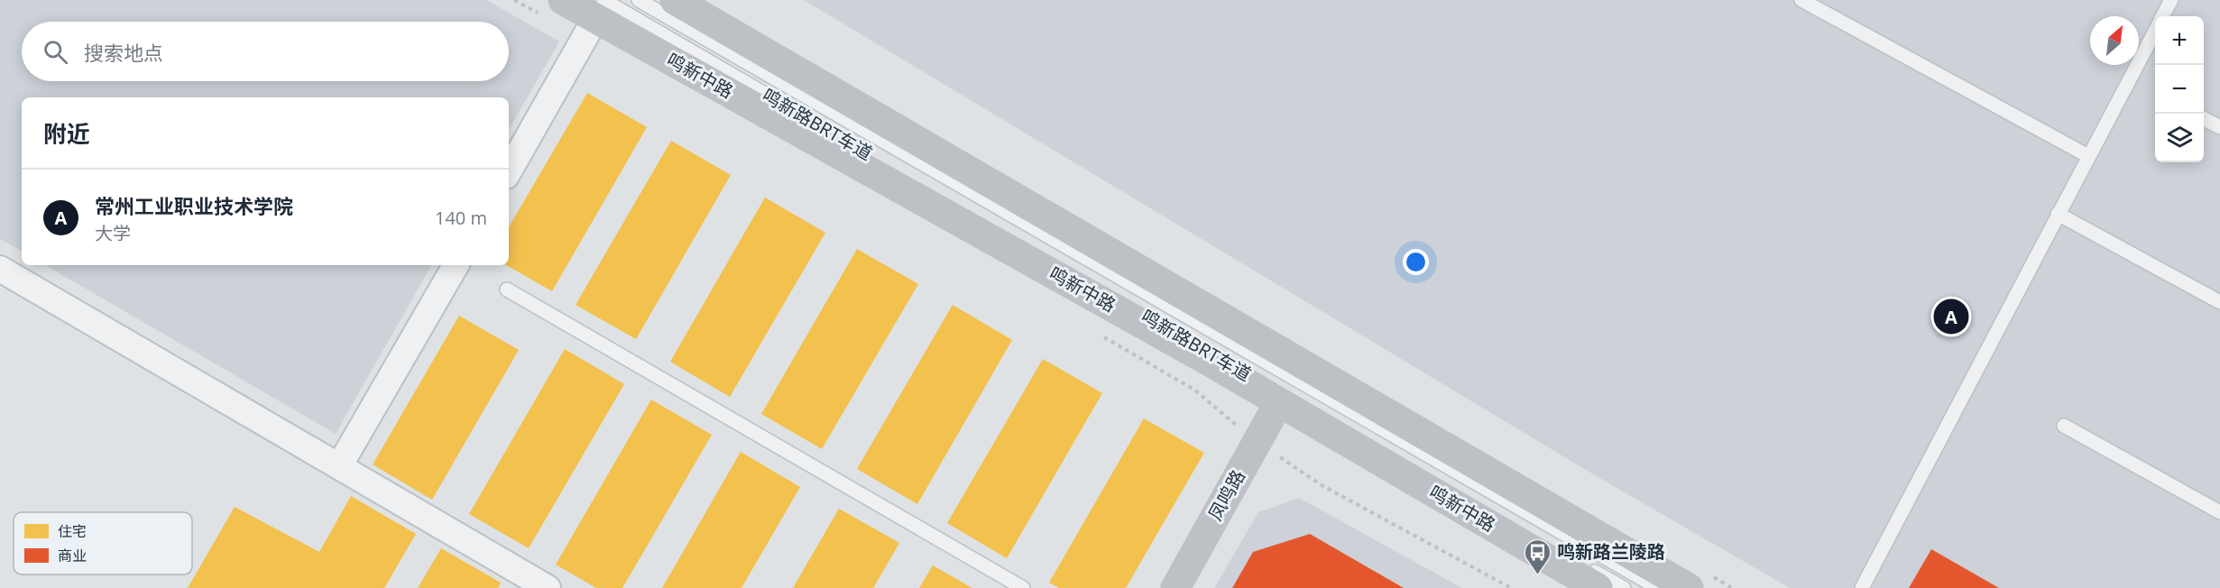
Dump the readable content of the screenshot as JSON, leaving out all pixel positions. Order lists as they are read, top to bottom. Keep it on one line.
{"streets":{"main road":["鸣新中路","凤鸣路"],"lane":["鸣新路BRT车道"]},"crossings":[["鸣新中路","鸣新路BRT车道"],["鸣新中路","凤鸣路"]],"places":{"bus stop":["鸣新路兰陵路"]},"legend":["住宅","商业"],"north":"top right","page":{"map_buttons":["+","−"],"search":"搜索地点","heading":"附近","list":[{"mark":"A","name":"常州工业职业技术学院","note":"大学","value":"140 m"}],"pins":"A"}}
